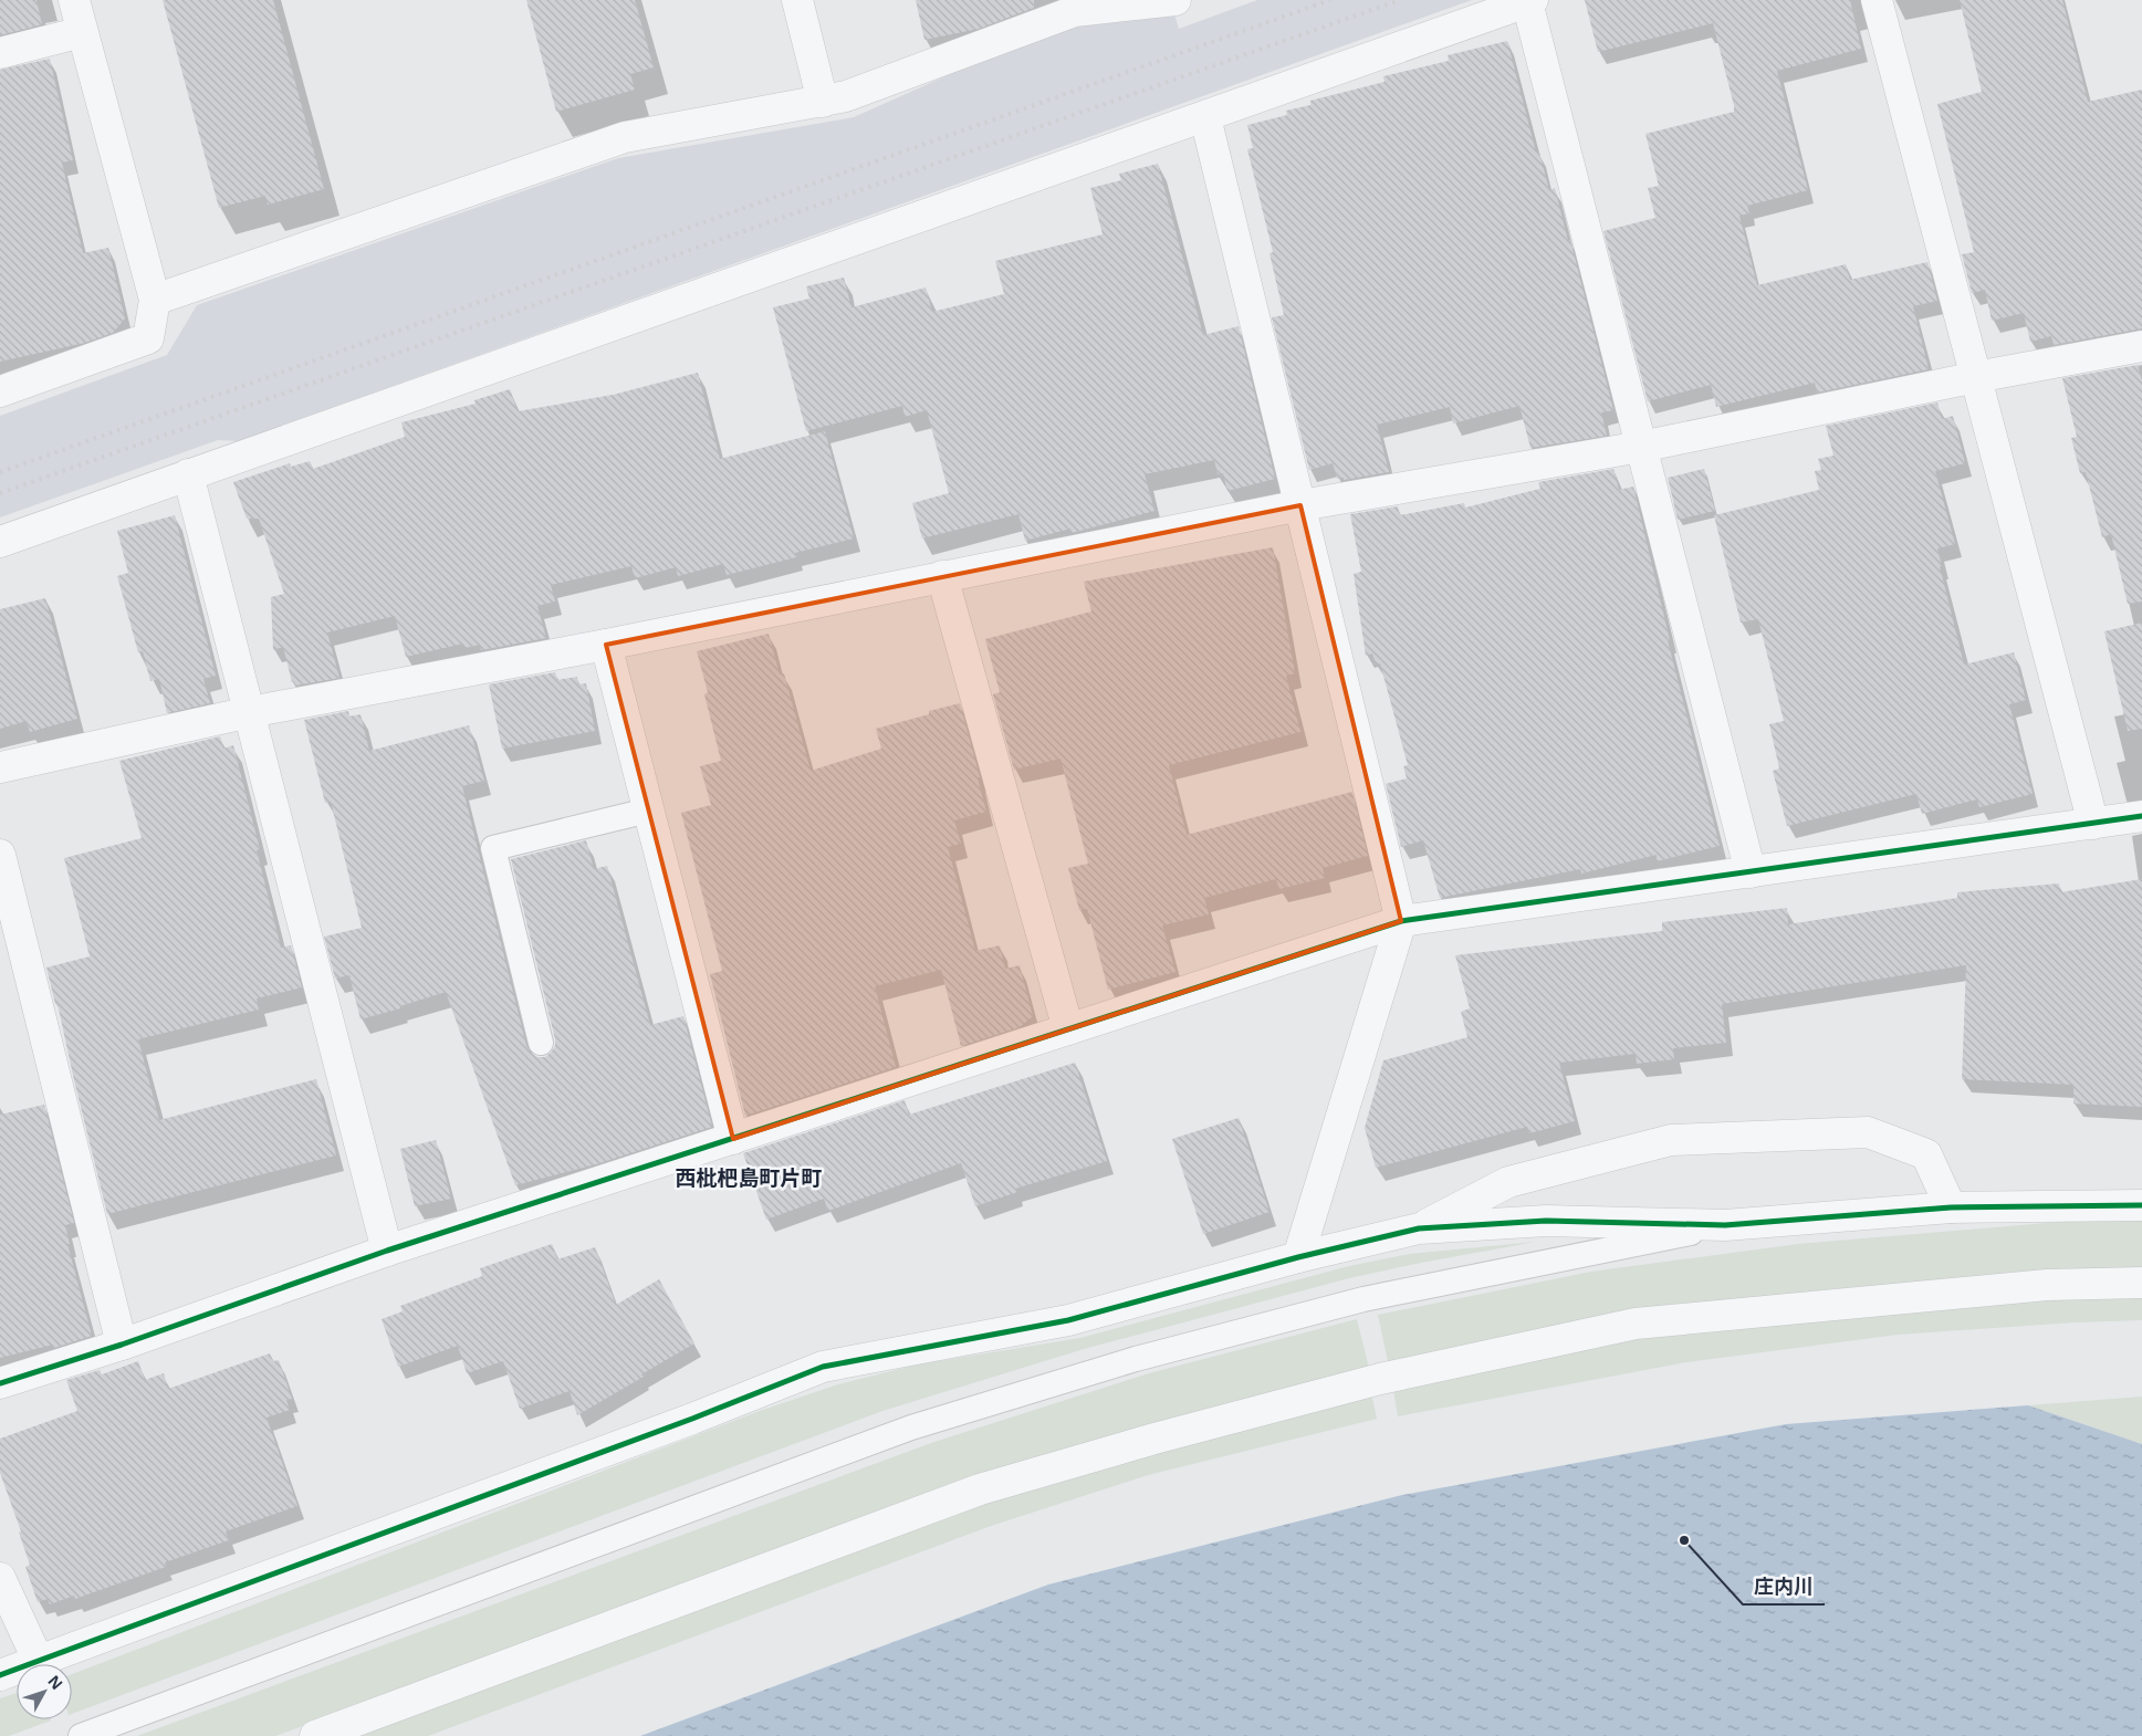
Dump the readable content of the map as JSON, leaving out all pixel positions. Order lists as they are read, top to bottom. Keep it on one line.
{"districts":["西枇杷島町片町"],"places":["庄内川"],"north":"top right"}
